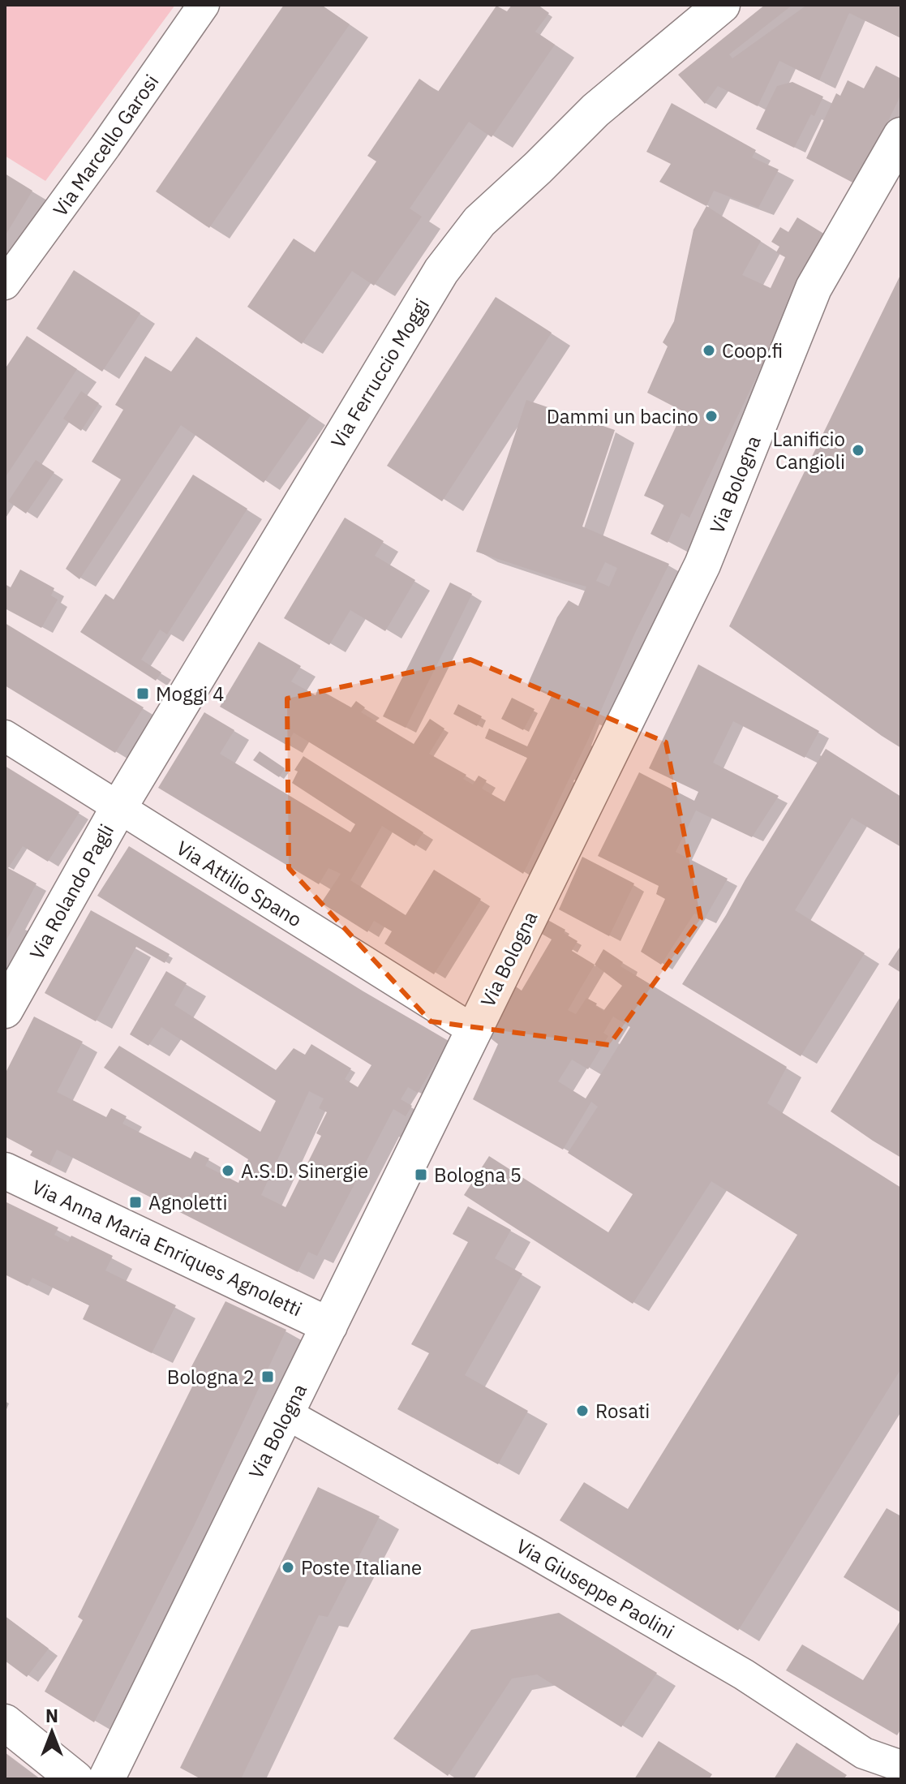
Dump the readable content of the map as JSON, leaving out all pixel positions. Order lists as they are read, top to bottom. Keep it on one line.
{"streets":{"street":["Via Marcello Garosi","Via Ferruccio Moggi","Via Bologna","Via Attilio Spano","Via Rolando Pagli","Via Anna Maria Enriques Agnoletti","Via Giuseppe Paolini"]},"crossings":[["Via Ferruccio Moggi","Via Attilio Spano"],["Via Ferruccio Moggi","Via Rolando Pagli"],["Via Bologna","Via Attilio Spano"],["Via Bologna","Via Anna Maria Enriques Agnoletti"],["Via Bologna","Via Giuseppe Paolini"],["Via Attilio Spano","Via Rolando Pagli"]],"places":{"other":["Coop.fi","Dammi un bacino","Lanificio Cangioli","A.S.D. Sinergie","Rosati","Poste Italiane"],"transit":["Moggi 4","Bologna 5","Agnoletti","Bologna 2"]},"north":"top"}
